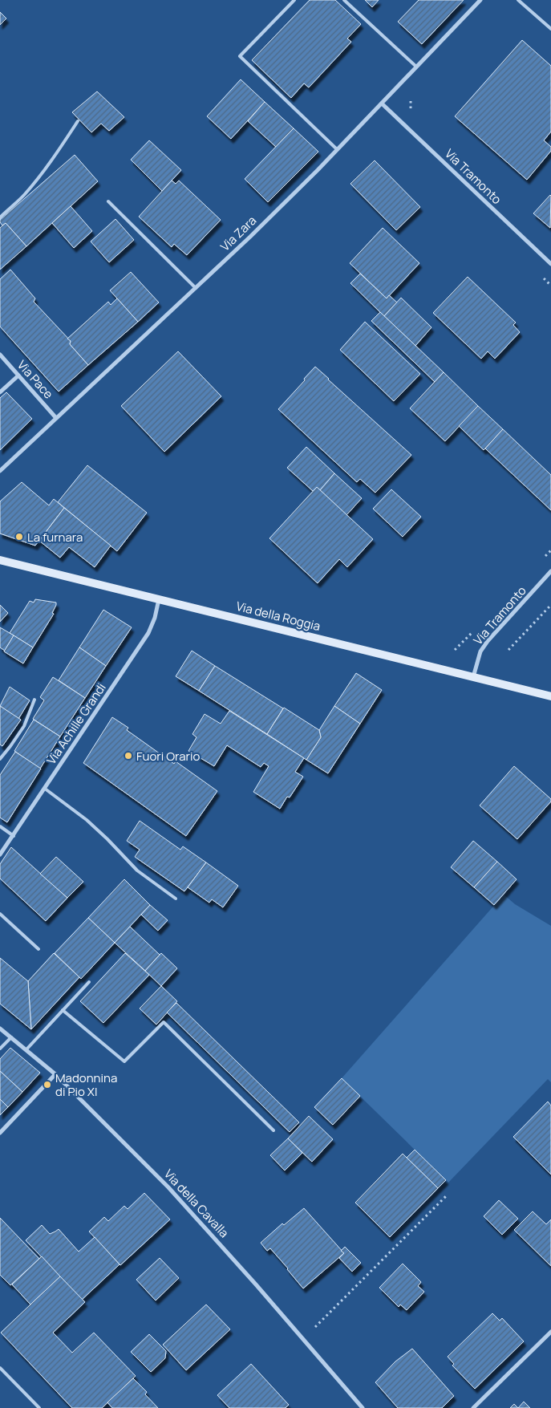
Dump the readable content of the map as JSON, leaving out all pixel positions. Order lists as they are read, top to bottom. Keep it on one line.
{"streets":{"street":["Via Tramonto","Via Zara","Via Pace","Via della Roggia","Via Achille Grandi","Via della Cavalla"]},"crossings":[["Via Tramonto","Via Zara"],["Via Tramonto","Via della Roggia"],["Via Zara","Via Pace"],["Via della Roggia","Via Achille Grandi"]],"places":["La furnara","Fuori Orario","Madonnina di Pio XI"]}
